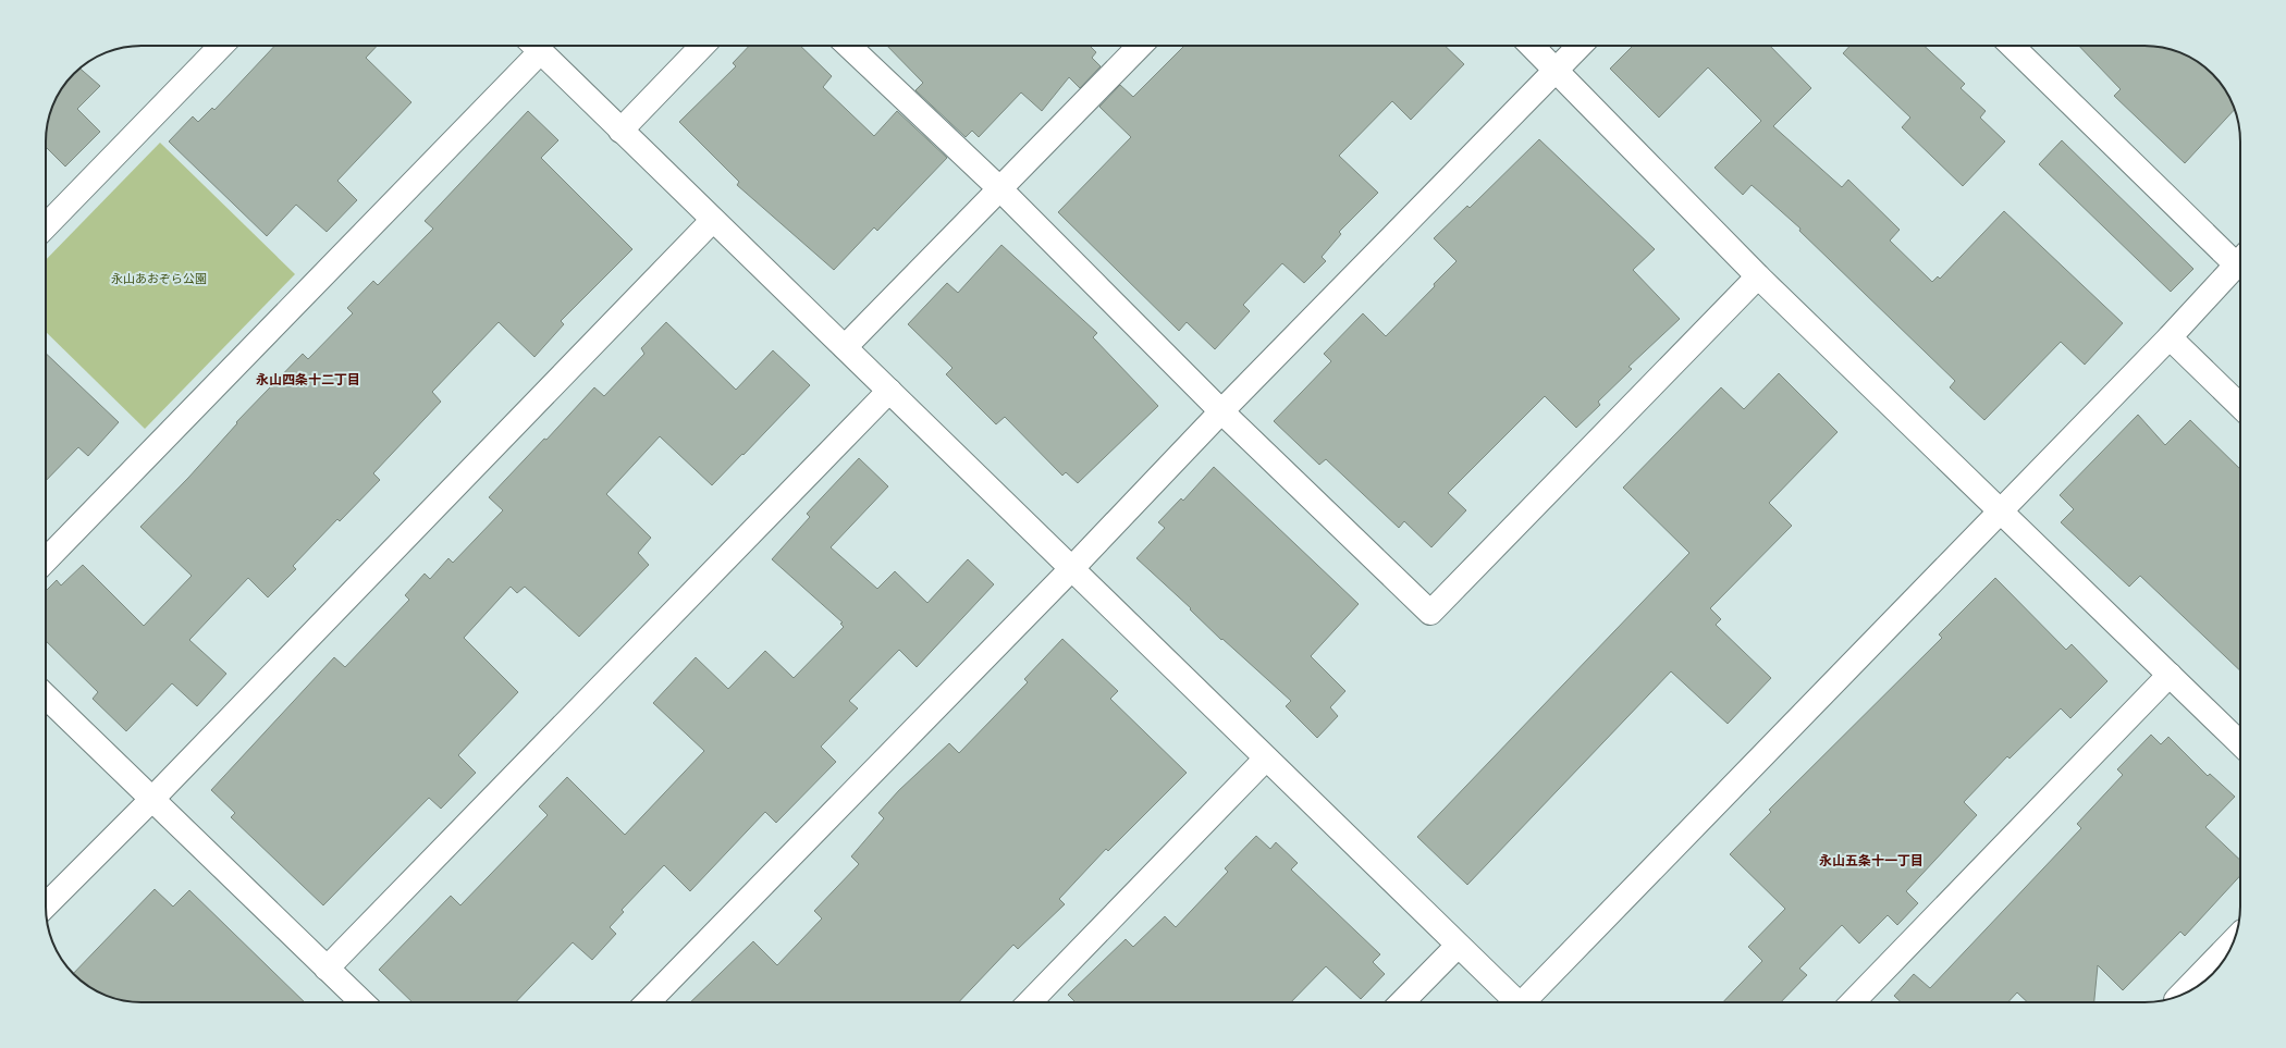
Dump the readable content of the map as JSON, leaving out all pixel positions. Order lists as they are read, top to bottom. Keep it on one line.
{"districts":["永山四条十二丁目","永山五条十一丁目"],"parks":["永山あおぞら公園"]}
